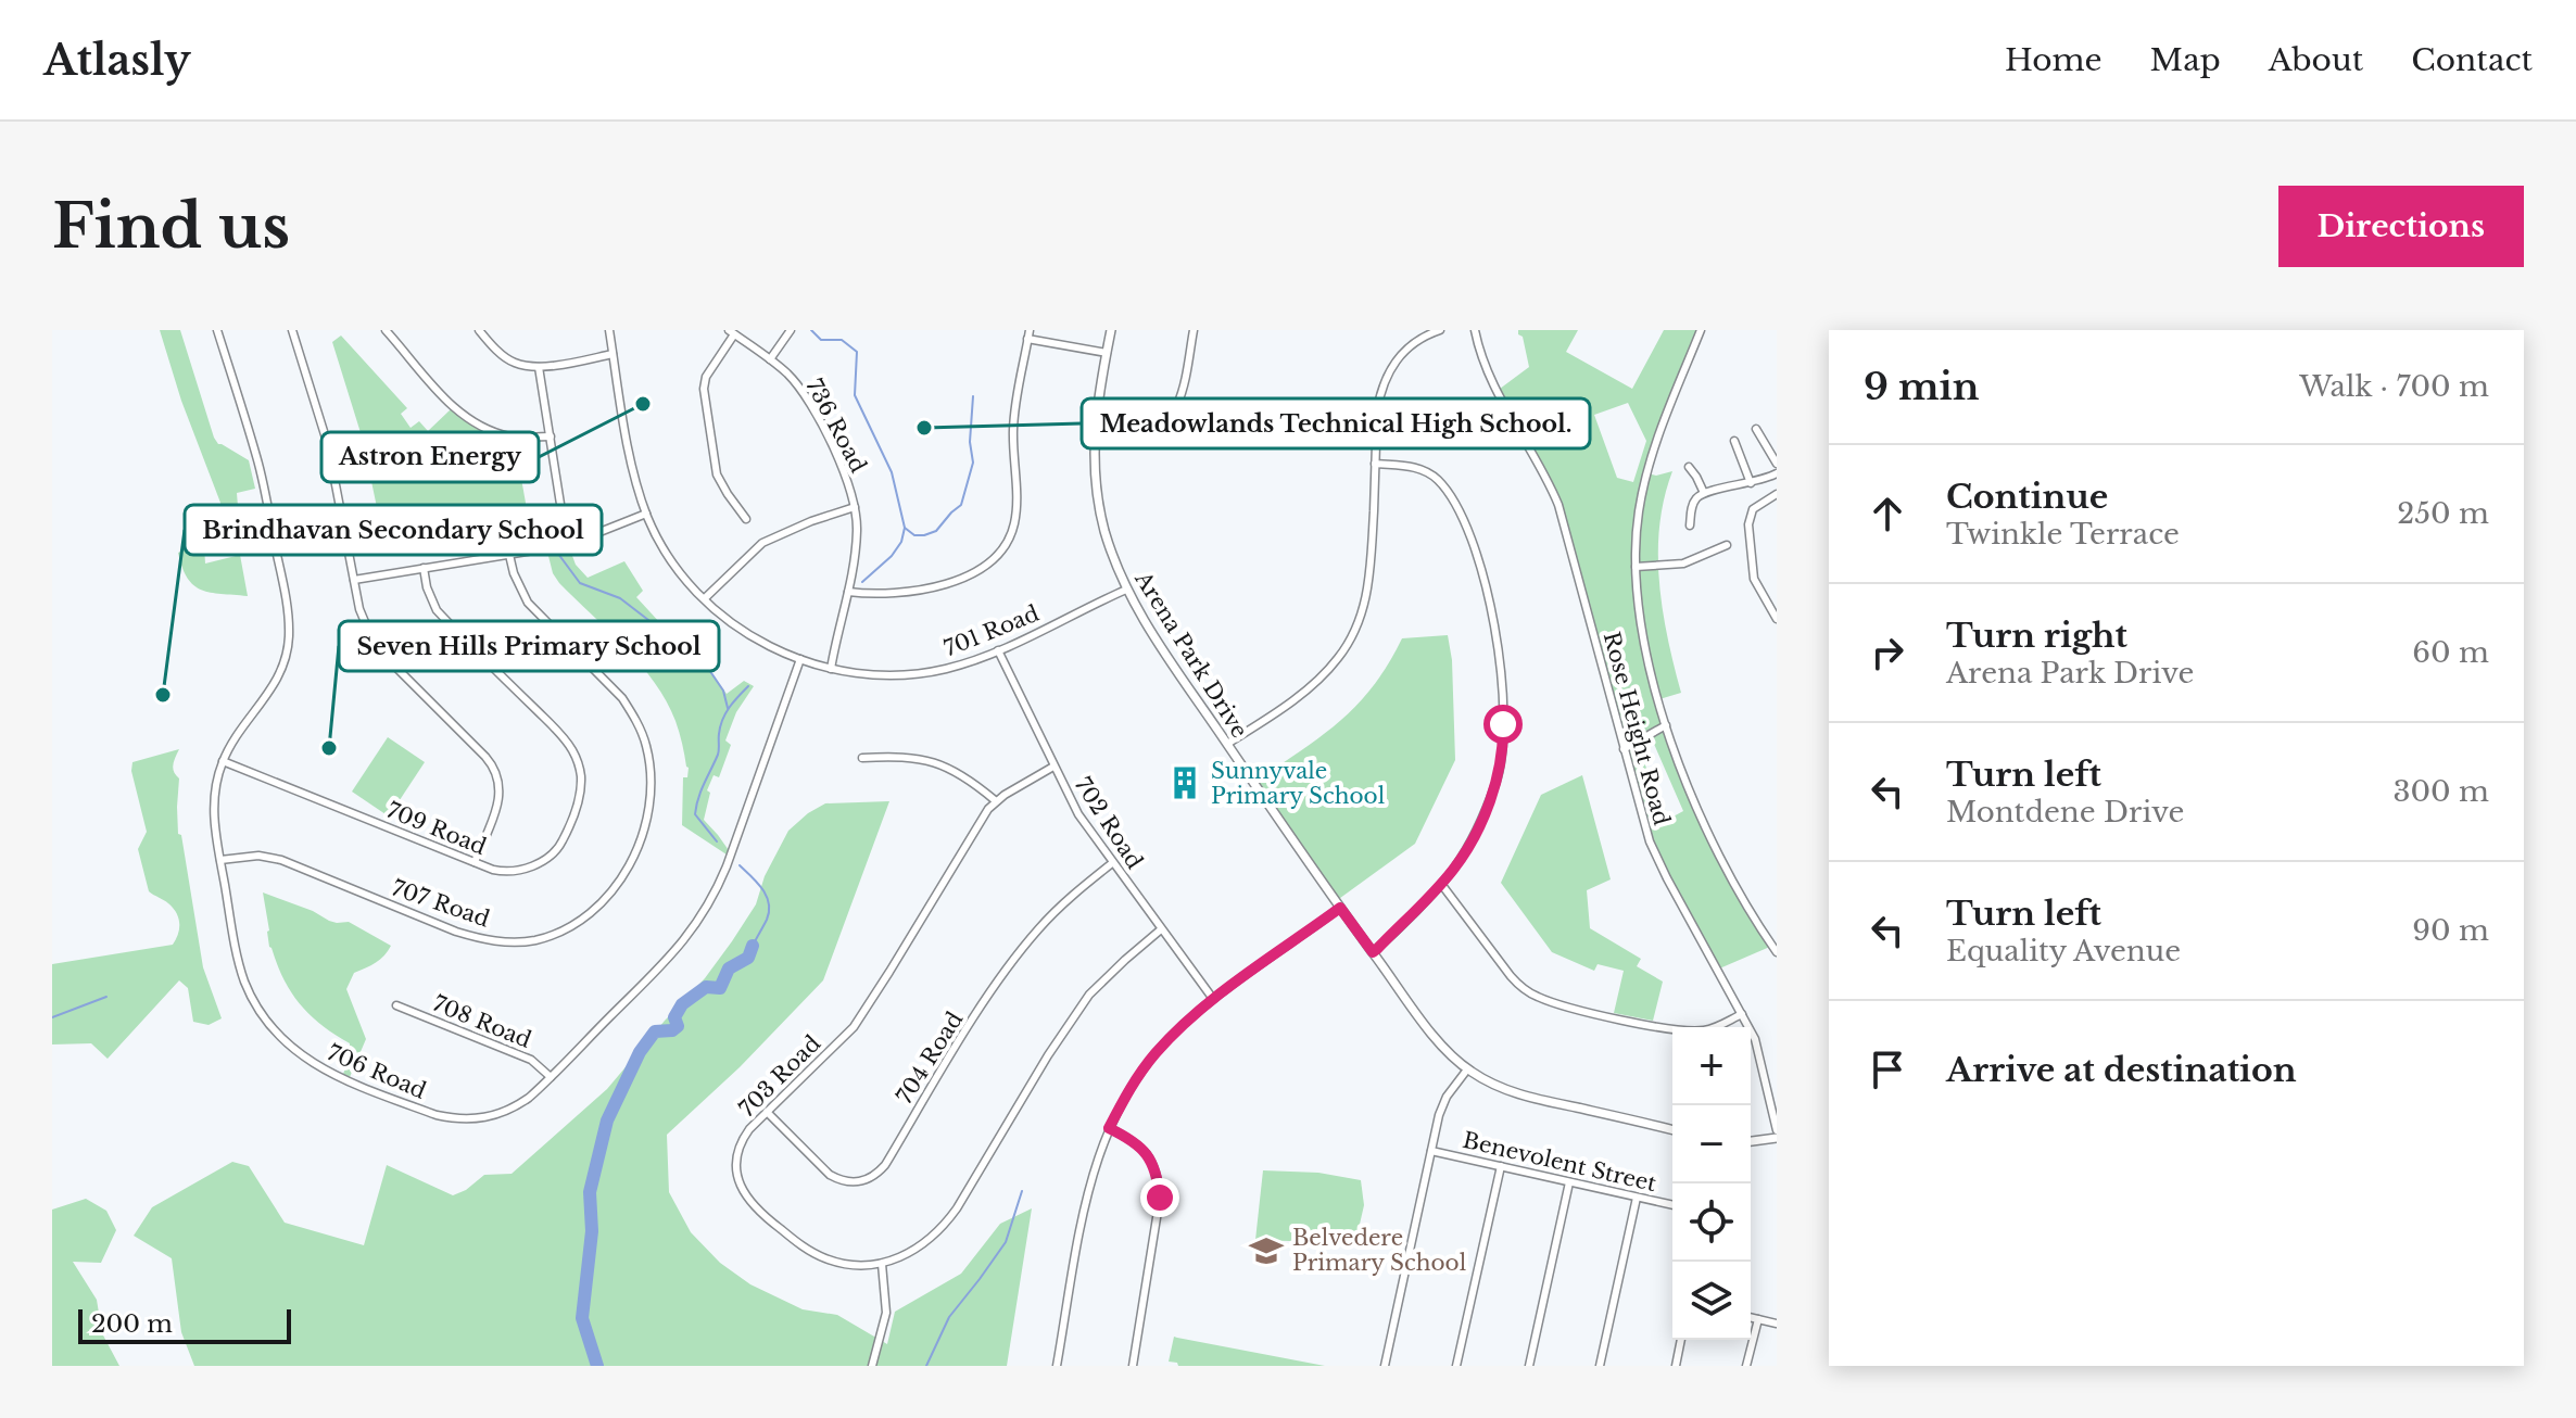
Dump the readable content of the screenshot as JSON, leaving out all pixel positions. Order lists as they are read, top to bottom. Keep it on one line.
{"streets":{"street":["736 Road","701 Road","Arena Park Drive","Rose Height Road","702 Road","709 Road","707 Road","708 Road","704 Road","706 Road","703 Road","Benevolent Street"]},"crossings":[["736 Road","701 Road"],["701 Road","Arena Park Drive"],["701 Road","702 Road"],["701 Road","706 Road"],["702 Road","704 Road"],["702 Road","703 Road"],["709 Road","706 Road"],["707 Road","706 Road"],["708 Road","706 Road"],["704 Road","703 Road"]],"places":{"other":["Astron Energy","Meadowlands Technical High School.","Brindhavan Secondary School","Seven Hills Primary School"],"building":["Sunnyvale Primary School"],"school or university":["Belvedere Primary School"]},"scale_bar":"200 m","page":{"header":"Atlasly","nav":["Home","Map","About","Contact"],"buttons":"Directions","title":"Find us","heading":["9 min","Walk · 700 m"],"list":[["Continue","Twinkle Terrace","250 m"],["Turn right","Arena Park Drive","60 m"],["Turn left","Montdene Drive","300 m"],["Turn left","Equality Avenue","90 m"],"Arrive at destination"],"map_buttons":["+","−"],"scale":"200 m"}}
